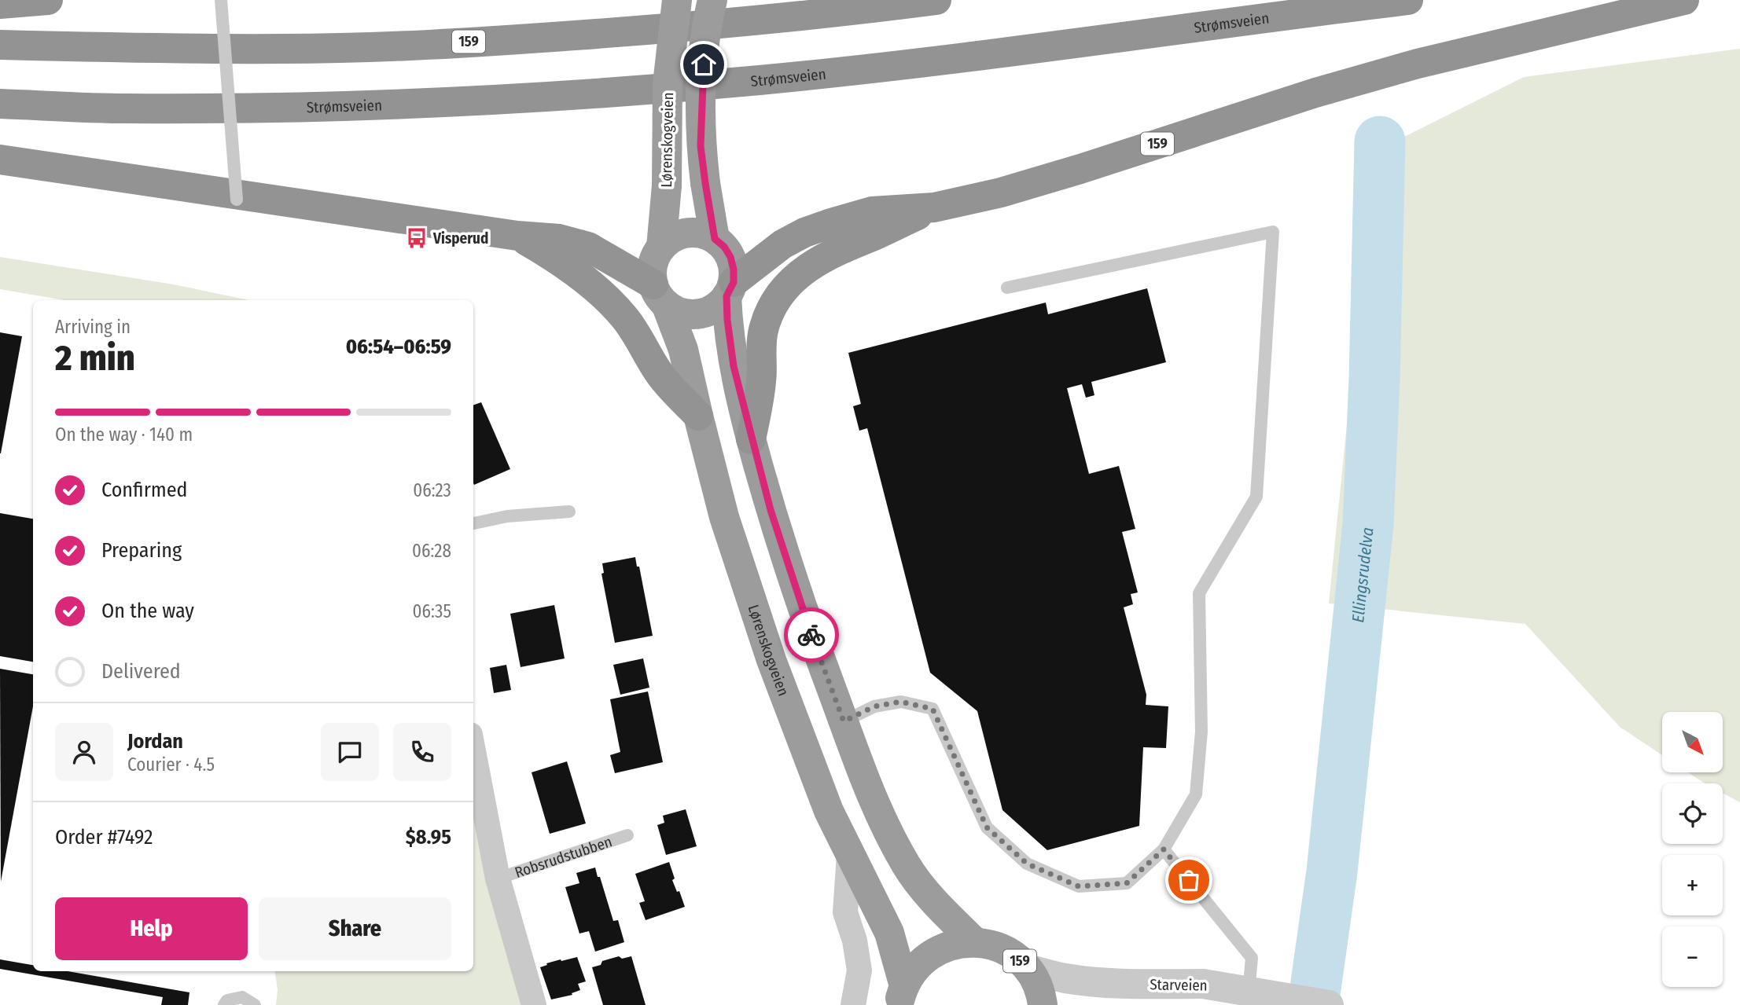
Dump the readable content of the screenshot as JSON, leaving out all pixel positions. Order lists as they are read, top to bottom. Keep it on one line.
{"streets":{"highway":["Strømsveien","159","Lørenskogveien"],"street":["Robsrudstubben","Starveien"]},"crossings":[["159","Lørenskogveien"],["159","Starveien"]],"water":["Ellingsrudelva"],"places":{"bus stop":["Visperud"]},"north":"bottom right","page":{"heading":["2 min","Arriving in","06:54–06:59"],"panel":["Jordan","Courier · 4.5","Order #7492","$8.95"],"bar":"On the way · 140 m","list":[["Confirmed","06:23"],["Preparing","06:28"],["On the way","06:35"],"Delivered"],"map_buttons":["+","−"],"buttons":["Help","Share"]}}
